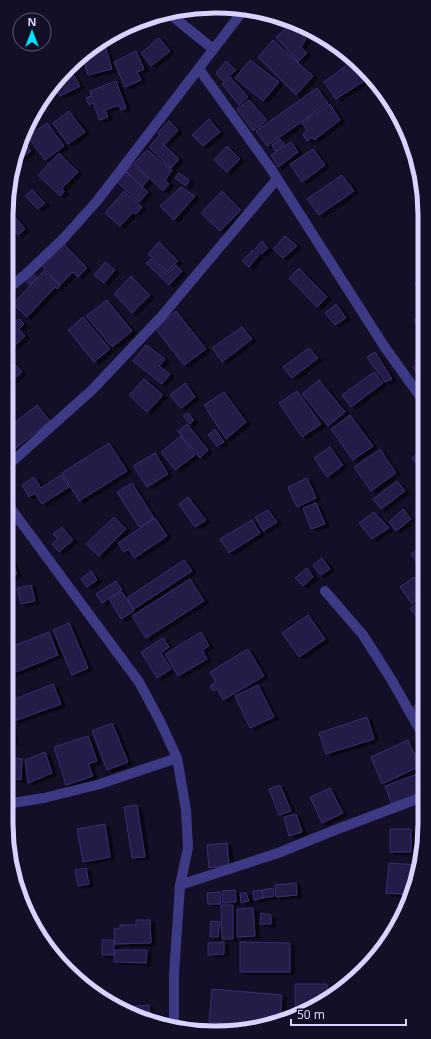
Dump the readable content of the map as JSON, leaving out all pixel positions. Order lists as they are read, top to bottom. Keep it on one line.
{"scale_bar":"50 m","north":"top"}
